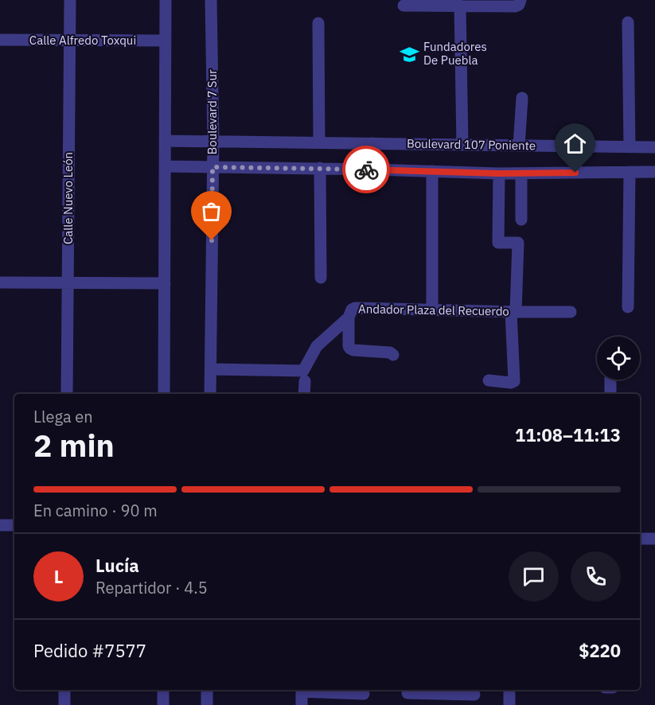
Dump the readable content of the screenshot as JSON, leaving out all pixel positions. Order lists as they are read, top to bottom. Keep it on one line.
{"streets":{"street":["Calle Alfredo Toxqui","Boulevard 7 Sur","Boulevard 107 Poniente","Calle Nuevo León","Andador Plaza del Recuerdo"]},"crossings":[["Calle Alfredo Toxqui","Calle Nuevo León"],["Boulevard 7 Sur","Boulevard 107 Poniente"]],"places":{"school or university":["Fundadores De Puebla"]},"page":{"heading":["2 min","Llega en","11:08–11:13"],"panel":["Lucía","Repartidor · 4.5","Pedido #7577","$220"],"bar":"En camino · 90 m","round":"L"}}
